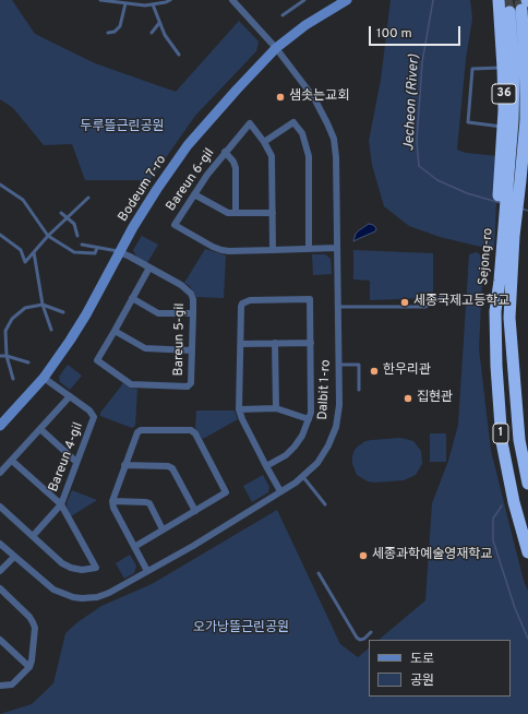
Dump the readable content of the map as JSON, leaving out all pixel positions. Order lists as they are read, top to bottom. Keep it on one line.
{"streets":{"highway":["36","1"],"street":["Bareun 6-gil","Bodeum 7-ro","Bareun 5-gil","Dalbit 1-ro","Bareun 4-gil"]},"crossings":[["36","1"],["Bareun 6-gil","Dalbit 1-ro"],["Bodeum 7-ro","Bareun 5-gil"],["Bodeum 7-ro","Dalbit 1-ro"],["Bodeum 7-ro","Bareun 4-gil"]],"water":["Jecheon (River)"],"parks":["두루뜰근린공원","오가낭뜰근린공원"],"places":["샘솟는교회","세종국제고등학교","한우리관","집현관","세종과학예술영재학교"],"legend":["도로","공원"],"scale_bar":"100 m"}
